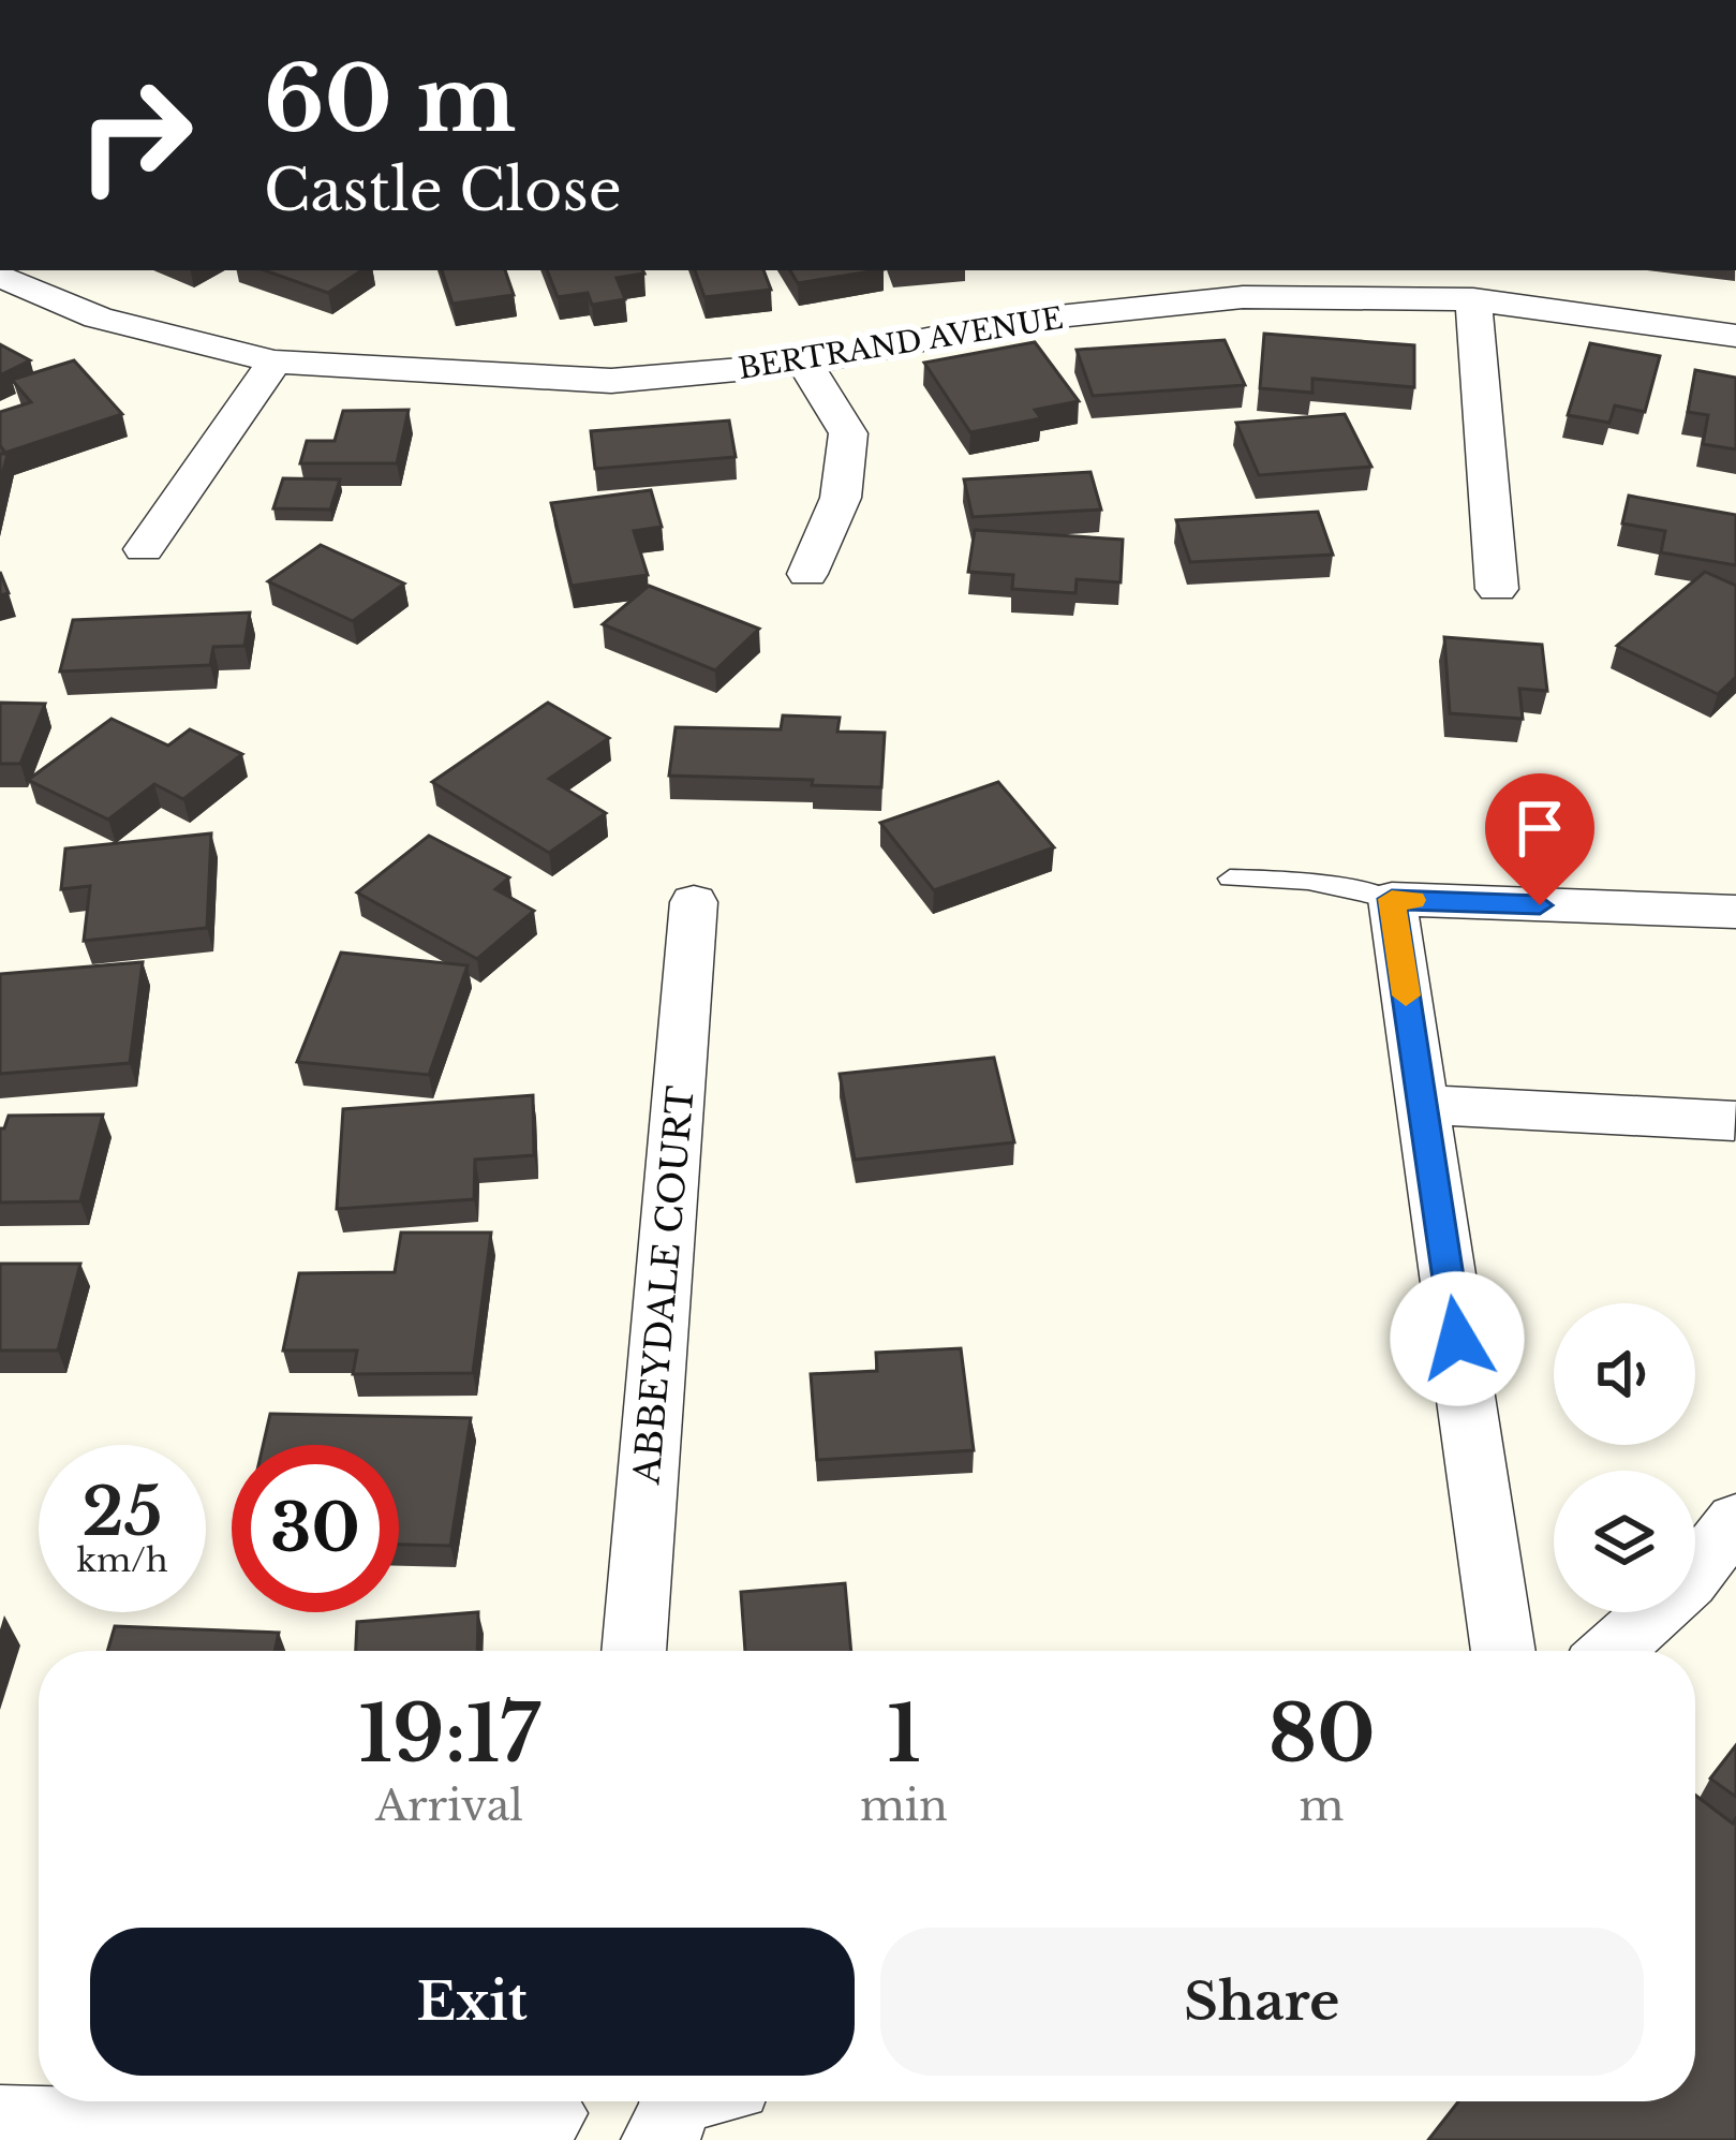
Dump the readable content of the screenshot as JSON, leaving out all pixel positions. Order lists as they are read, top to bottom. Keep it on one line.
{"streets":{"street":["BERTRAND AVENUE","ABBEYDALE COURT"]},"page":{"turn":["60 m","Castle Close"],"speed":"25 km/h","limit":"30","eta":["19:17","Arrival","1","min","80","m"],"buttons":["Exit","Share"]}}
